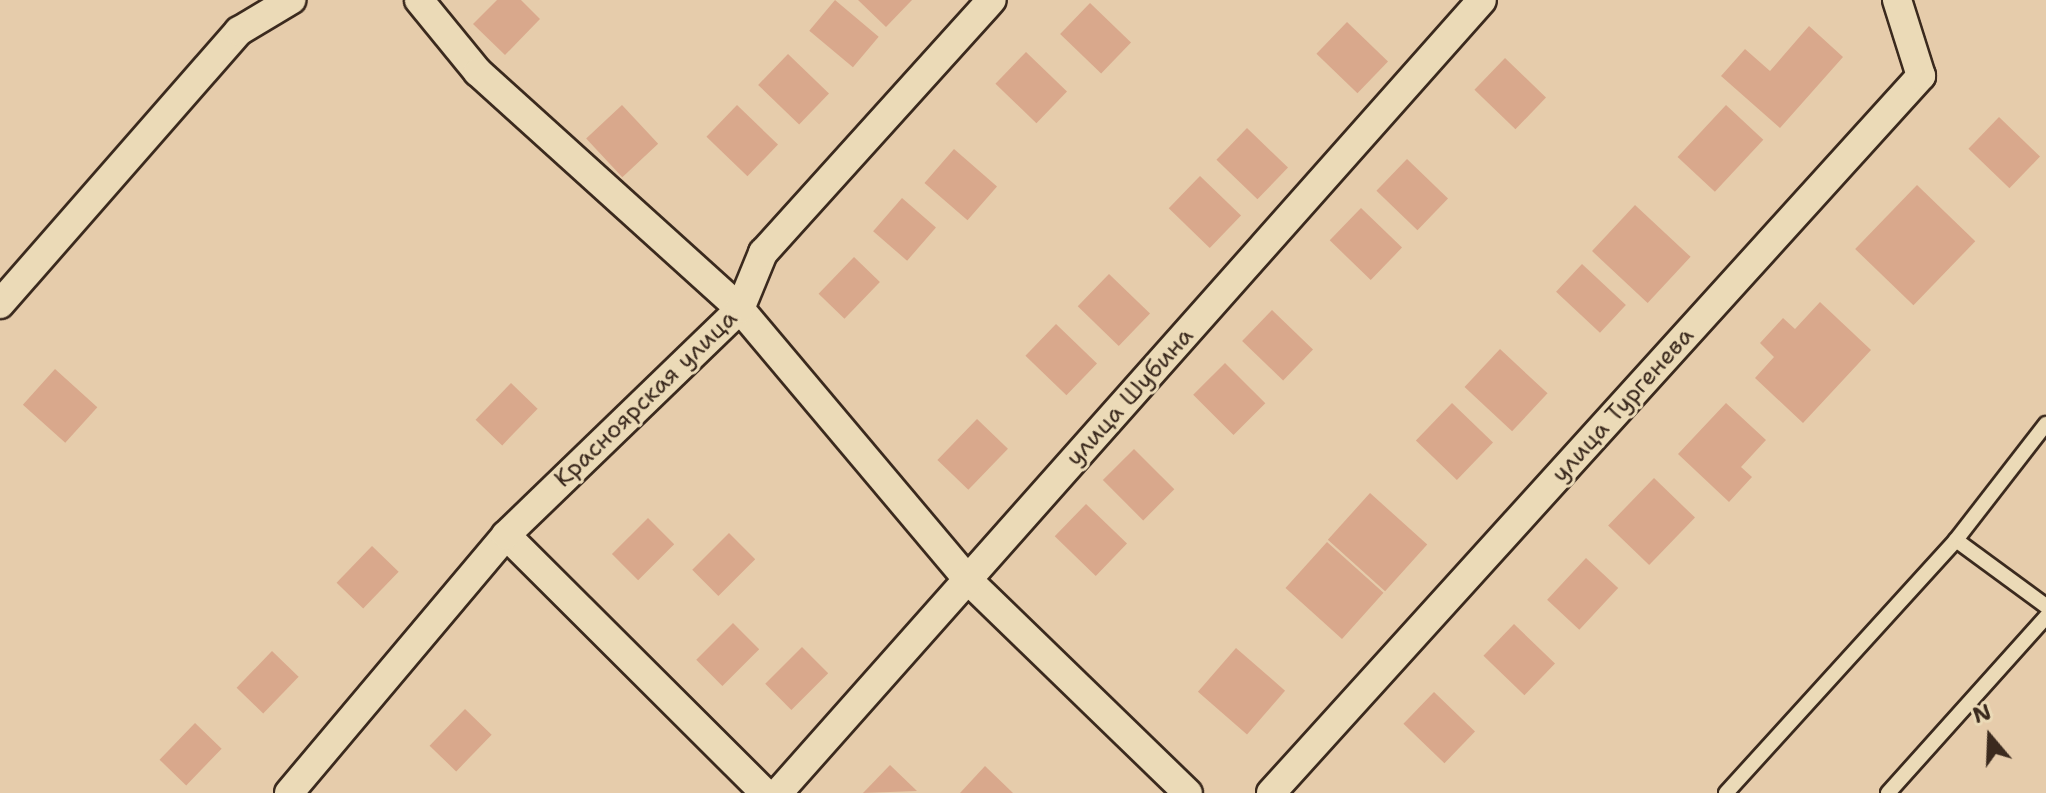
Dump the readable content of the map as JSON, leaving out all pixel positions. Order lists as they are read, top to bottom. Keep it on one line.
{"streets":{"street":["улица Шубина","Красноярская улица","улица Тургенева"]},"north":"top"}
